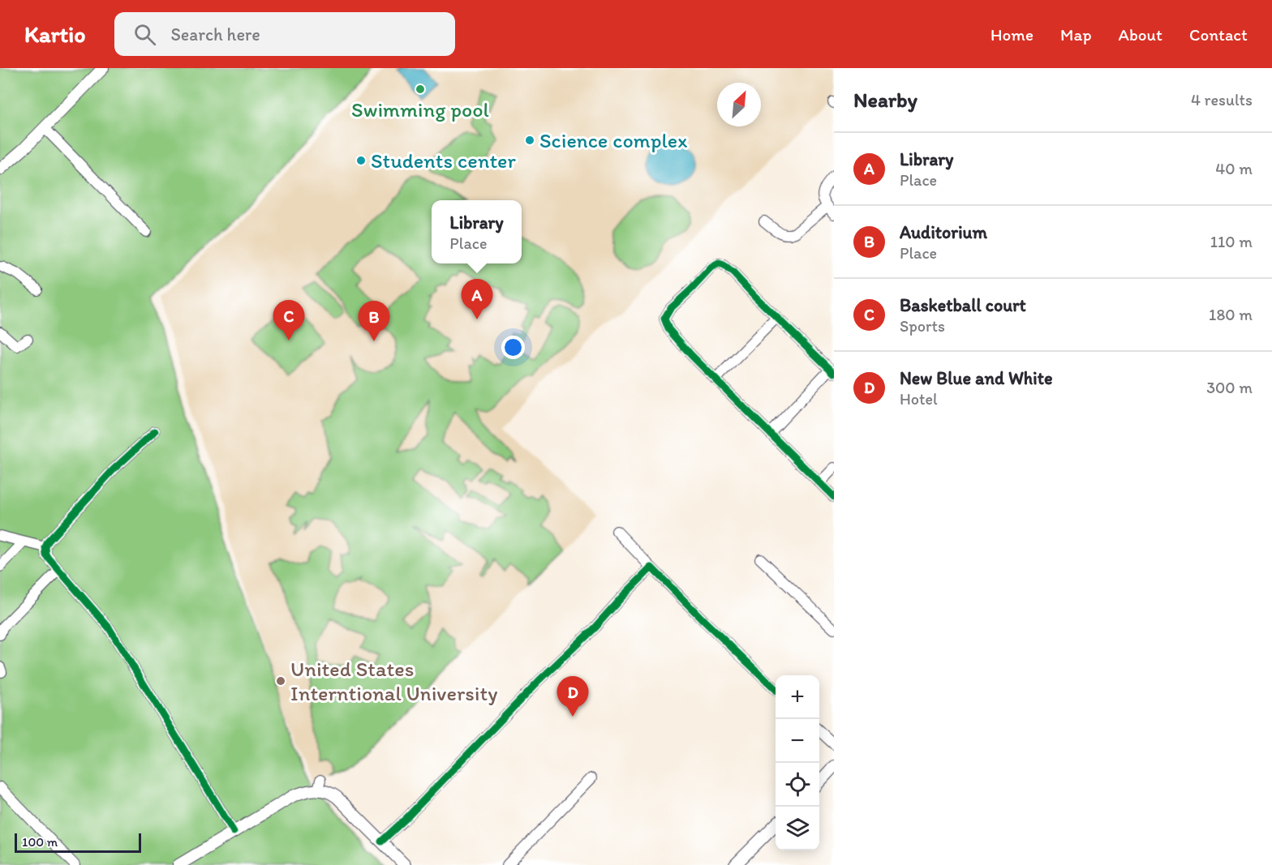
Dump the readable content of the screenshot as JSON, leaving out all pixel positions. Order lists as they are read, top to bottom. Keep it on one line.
{"places":["Swimming pool","Science complex","Students center","United States Interntional University"],"scale_bar":"100 m","north":"top right","page":{"header":"Kartio","search":"Search here","nav":["Home","Map","About","Contact"],"heading":["Nearby","4 results"],"list":[{"mark":"A","name":"Library","note":"Place","value":"40 m"},{"mark":"B","name":"Auditorium","note":"Place","value":"110 m"},{"mark":"C","name":"Basketball court","note":"Sports","value":"180 m"},{"mark":"D","name":"New Blue and White","note":"Hotel","value":"300 m"}],"popup":["Library","Place"],"pins":["A","C","B","D"],"map_buttons":["+","−"],"scale":"100 m"}}
